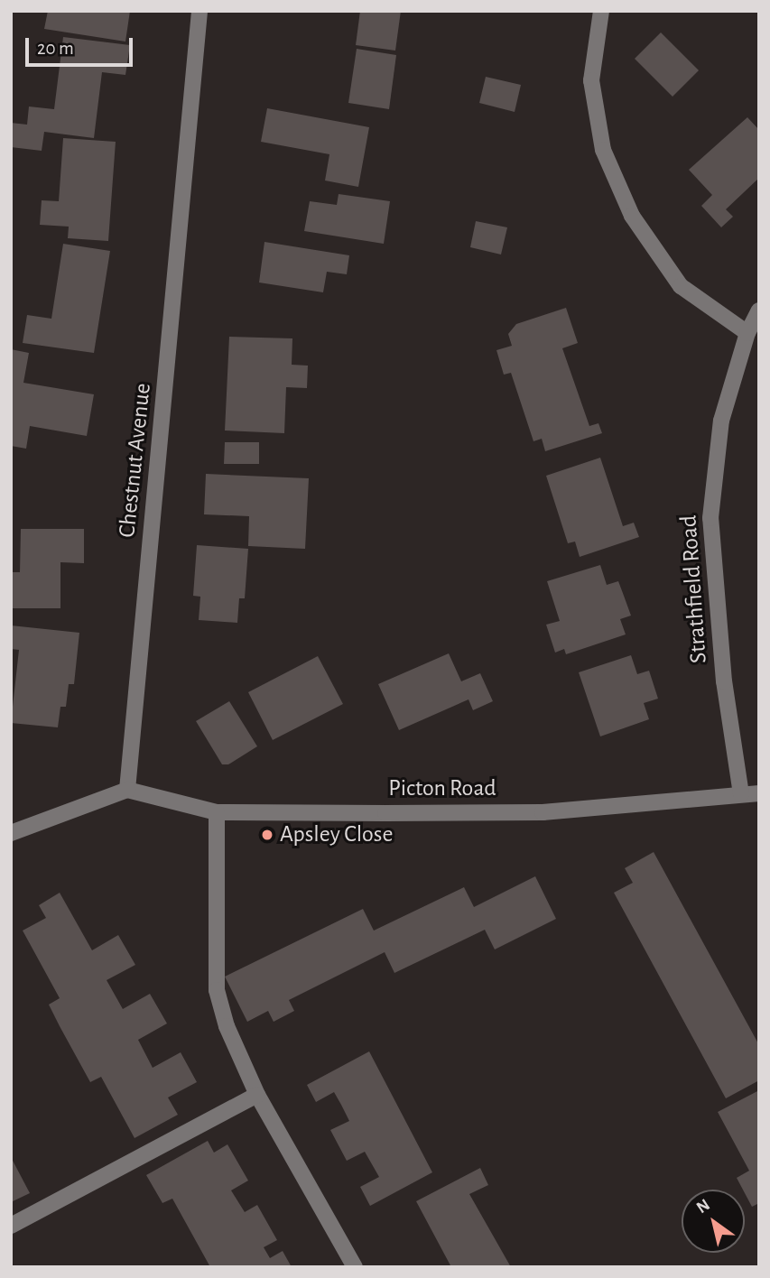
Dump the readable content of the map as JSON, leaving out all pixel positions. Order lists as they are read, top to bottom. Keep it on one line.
{"streets":{"street":["Chestnut Avenue","Strathfield Road","Picton Road"]},"crossings":[["Chestnut Avenue","Picton Road"],["Strathfield Road","Picton Road"]],"places":["Apsley Close"],"scale_bar":"20 m","north":"top left"}
